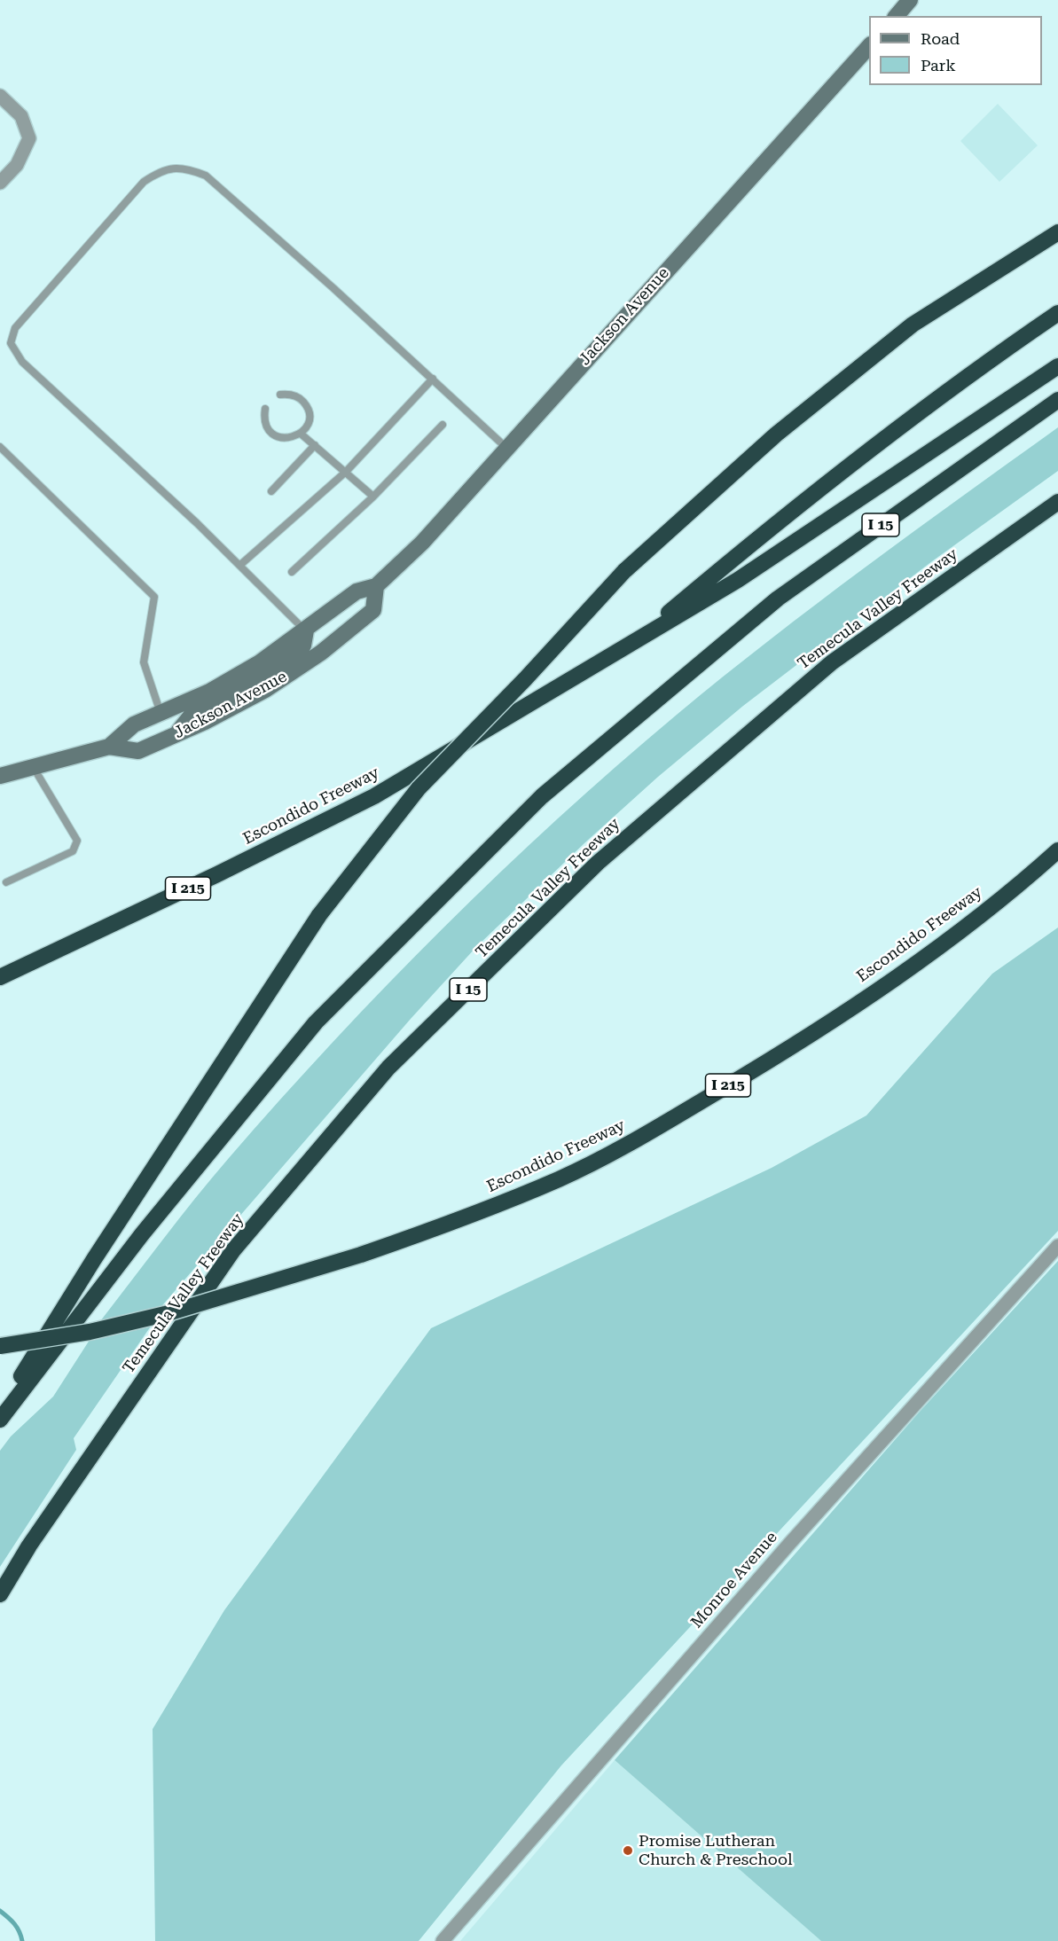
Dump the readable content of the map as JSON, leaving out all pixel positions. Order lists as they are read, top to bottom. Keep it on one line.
{"streets":{"highway":["I 15","Temecula Valley Freeway","Escondido Freeway","I 215"],"main road":["Jackson Avenue"],"street":["Monroe Avenue"]},"places":["Promise Lutheran Church & Preschool"],"legend":["Road","Park"]}
